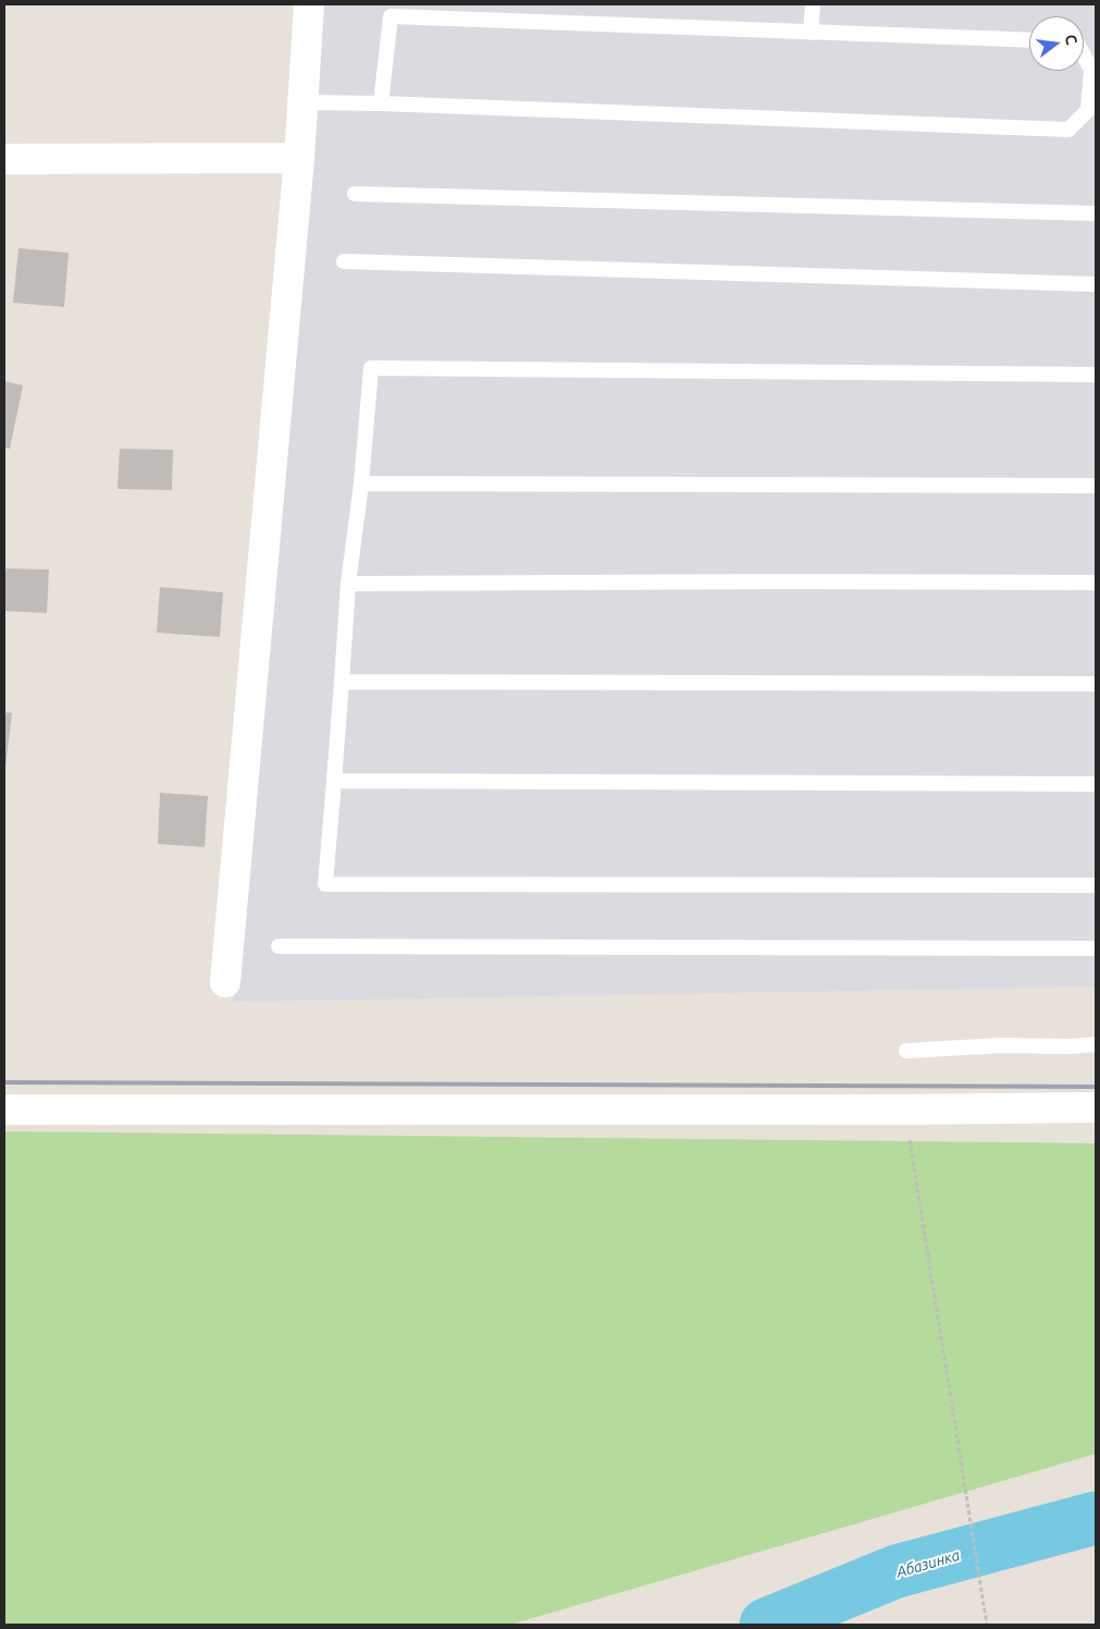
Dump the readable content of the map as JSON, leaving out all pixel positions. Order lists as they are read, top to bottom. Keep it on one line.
{"water":["Абазинка"],"north":"right"}
